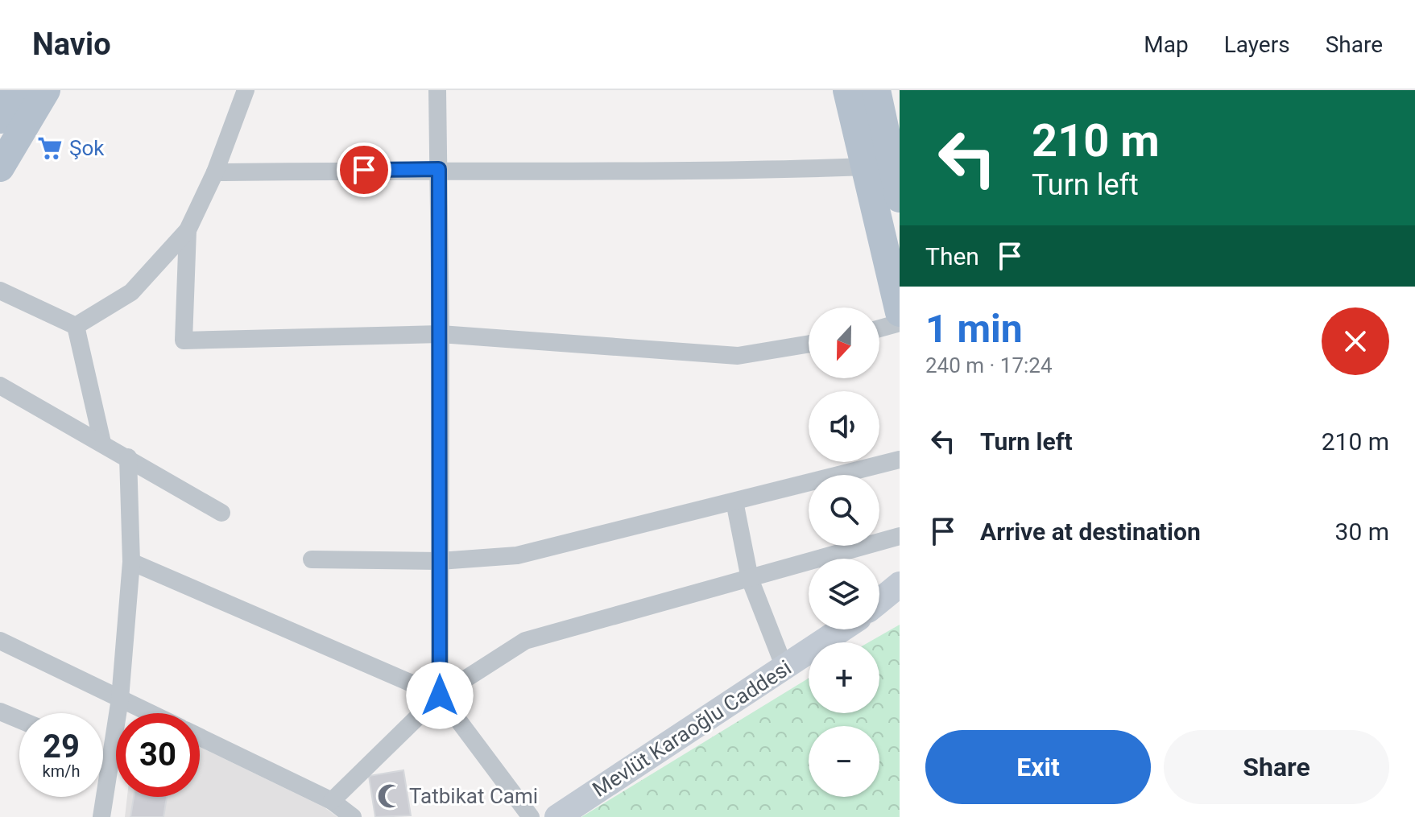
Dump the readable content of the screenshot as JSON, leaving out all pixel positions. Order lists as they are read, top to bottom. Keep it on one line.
{"streets":{"main road":["Mevlüt Karaoğlu Caddesi"]},"places":{"supermarket":["Şok"],"mosque":["Tatbikat Cami"]},"north":"bottom","page":{"header":"Navio","nav":["Map","Layers","Share"],"turn":["210 m","Turn left"],"then":"Then","heading":["1 min","240 m · 17:24"],"map_buttons":["+","−"],"list":[{"name":"Turn left","value":"210 m"},{"name":"Arrive at destination","value":"30 m"}],"speed":"29 km/h","limit":"30","buttons":["Exit","Share"]}}
